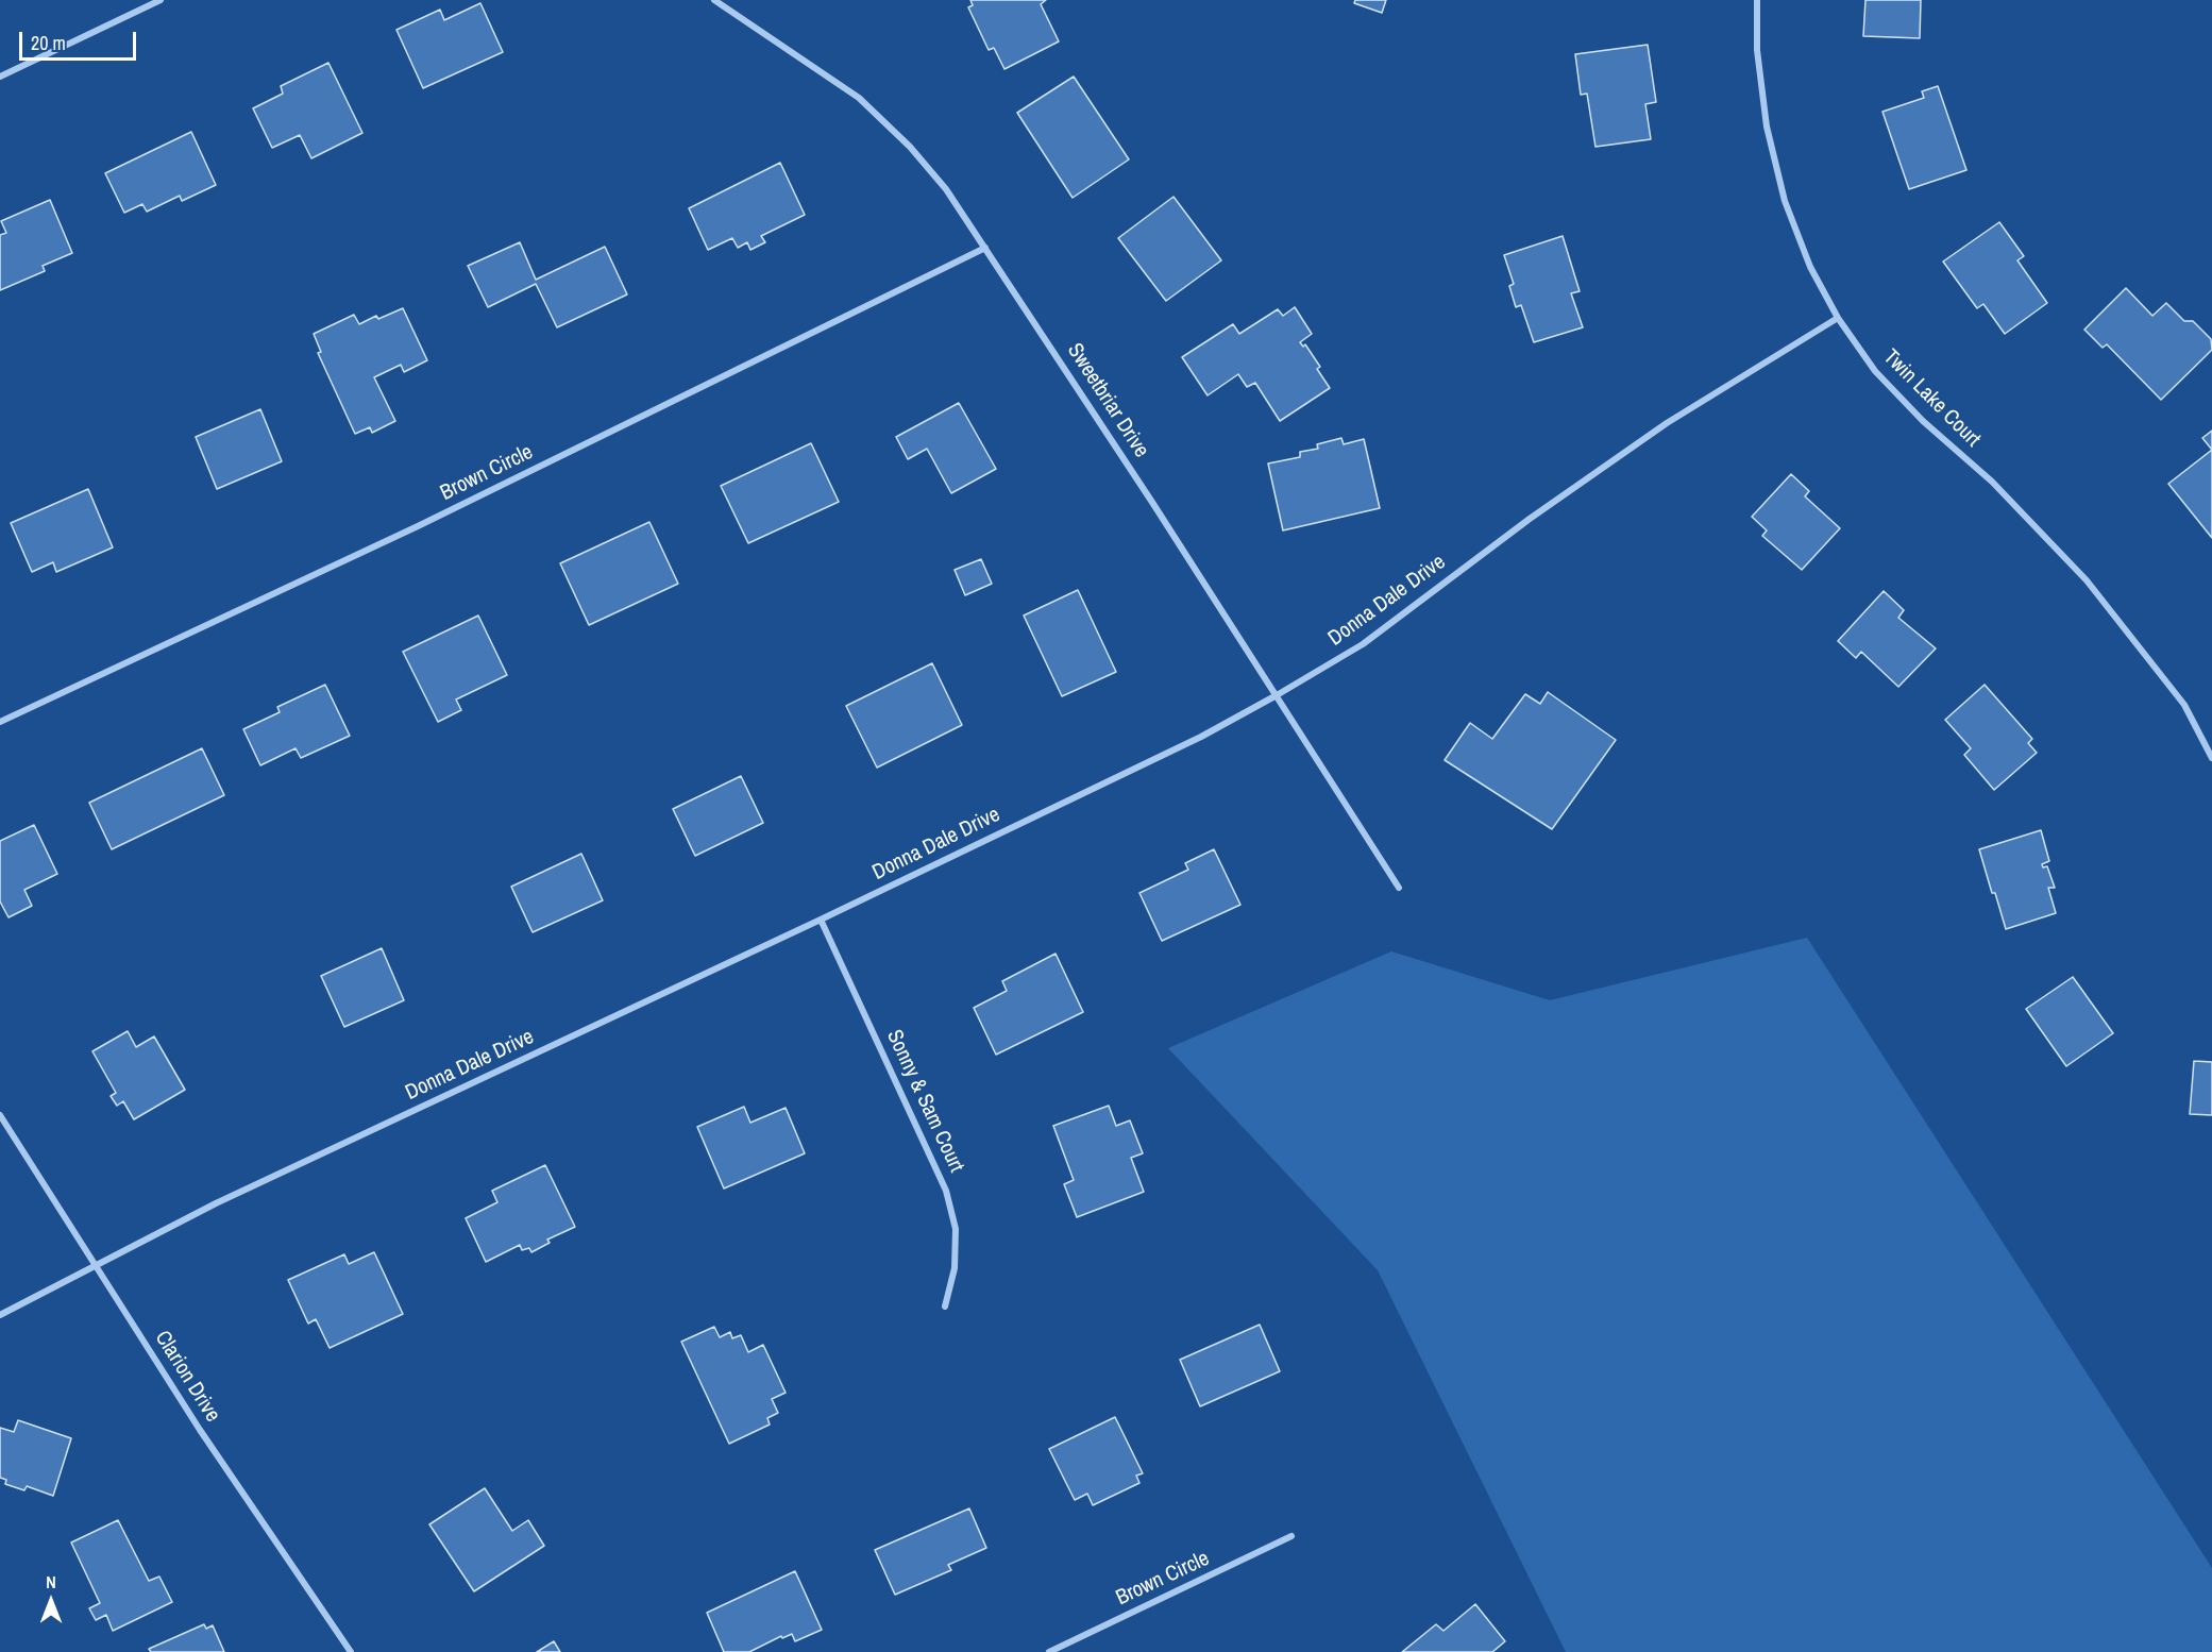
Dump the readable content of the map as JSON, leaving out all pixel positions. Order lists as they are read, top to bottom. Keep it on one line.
{"streets":{"street":["Twin Lake Court","Sweetbriar Drive","Brown Circle","Donna Dale Drive","Sonny & Sam Court","Clarion Drive"]},"crossings":[["Twin Lake Court","Donna Dale Drive"],["Sweetbriar Drive","Brown Circle"],["Sweetbriar Drive","Donna Dale Drive"],["Donna Dale Drive","Sonny & Sam Court"],["Donna Dale Drive","Clarion Drive"]],"scale_bar":"20 m","north":"top"}
